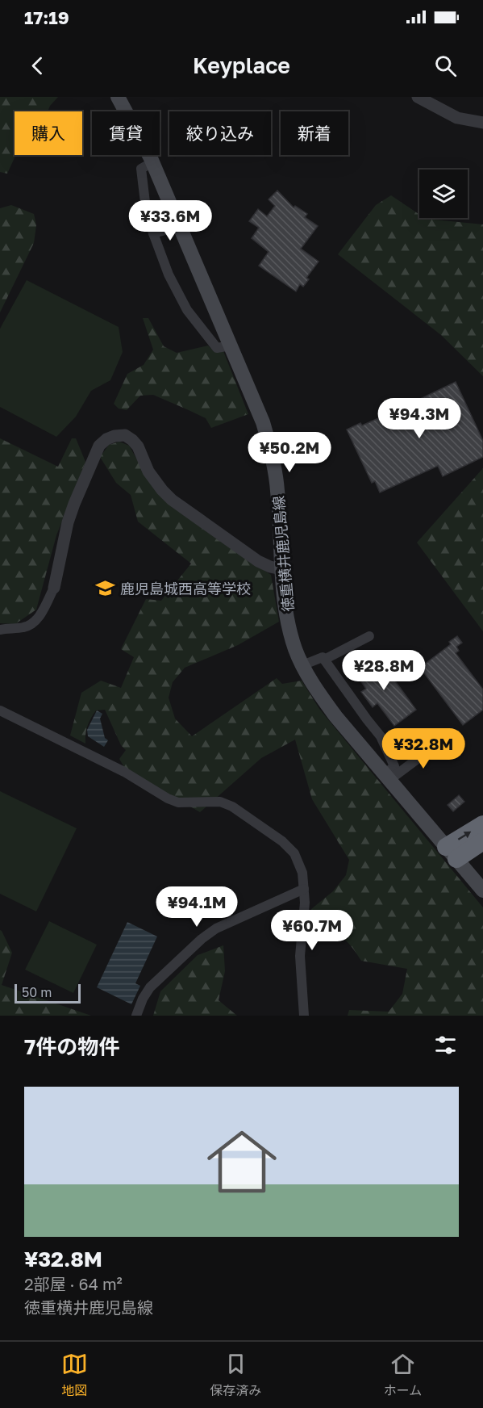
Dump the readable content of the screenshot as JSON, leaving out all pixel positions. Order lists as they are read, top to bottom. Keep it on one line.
{"streets":{"main road":["徳重横井鹿児島線"]},"places":{"school or university":["鹿児島城西高等学校"]},"scale_bar":"50 m","page":{"status":"17:19","header":"Keyplace","chip":["購入","賃貸","絞り込み","新着"],"price":["¥33.6M","¥94.3M","¥50.2M","¥28.8M","¥32.8M","¥94.1M","¥60.7M"],"scale":"50 m","heading":"7件の物件","list":[{"name":"¥32.8M","note":"2部屋 · 64 m² · 徳重横井鹿児島線"}],"tabs":["地図","保存済み","ホーム"]}}
